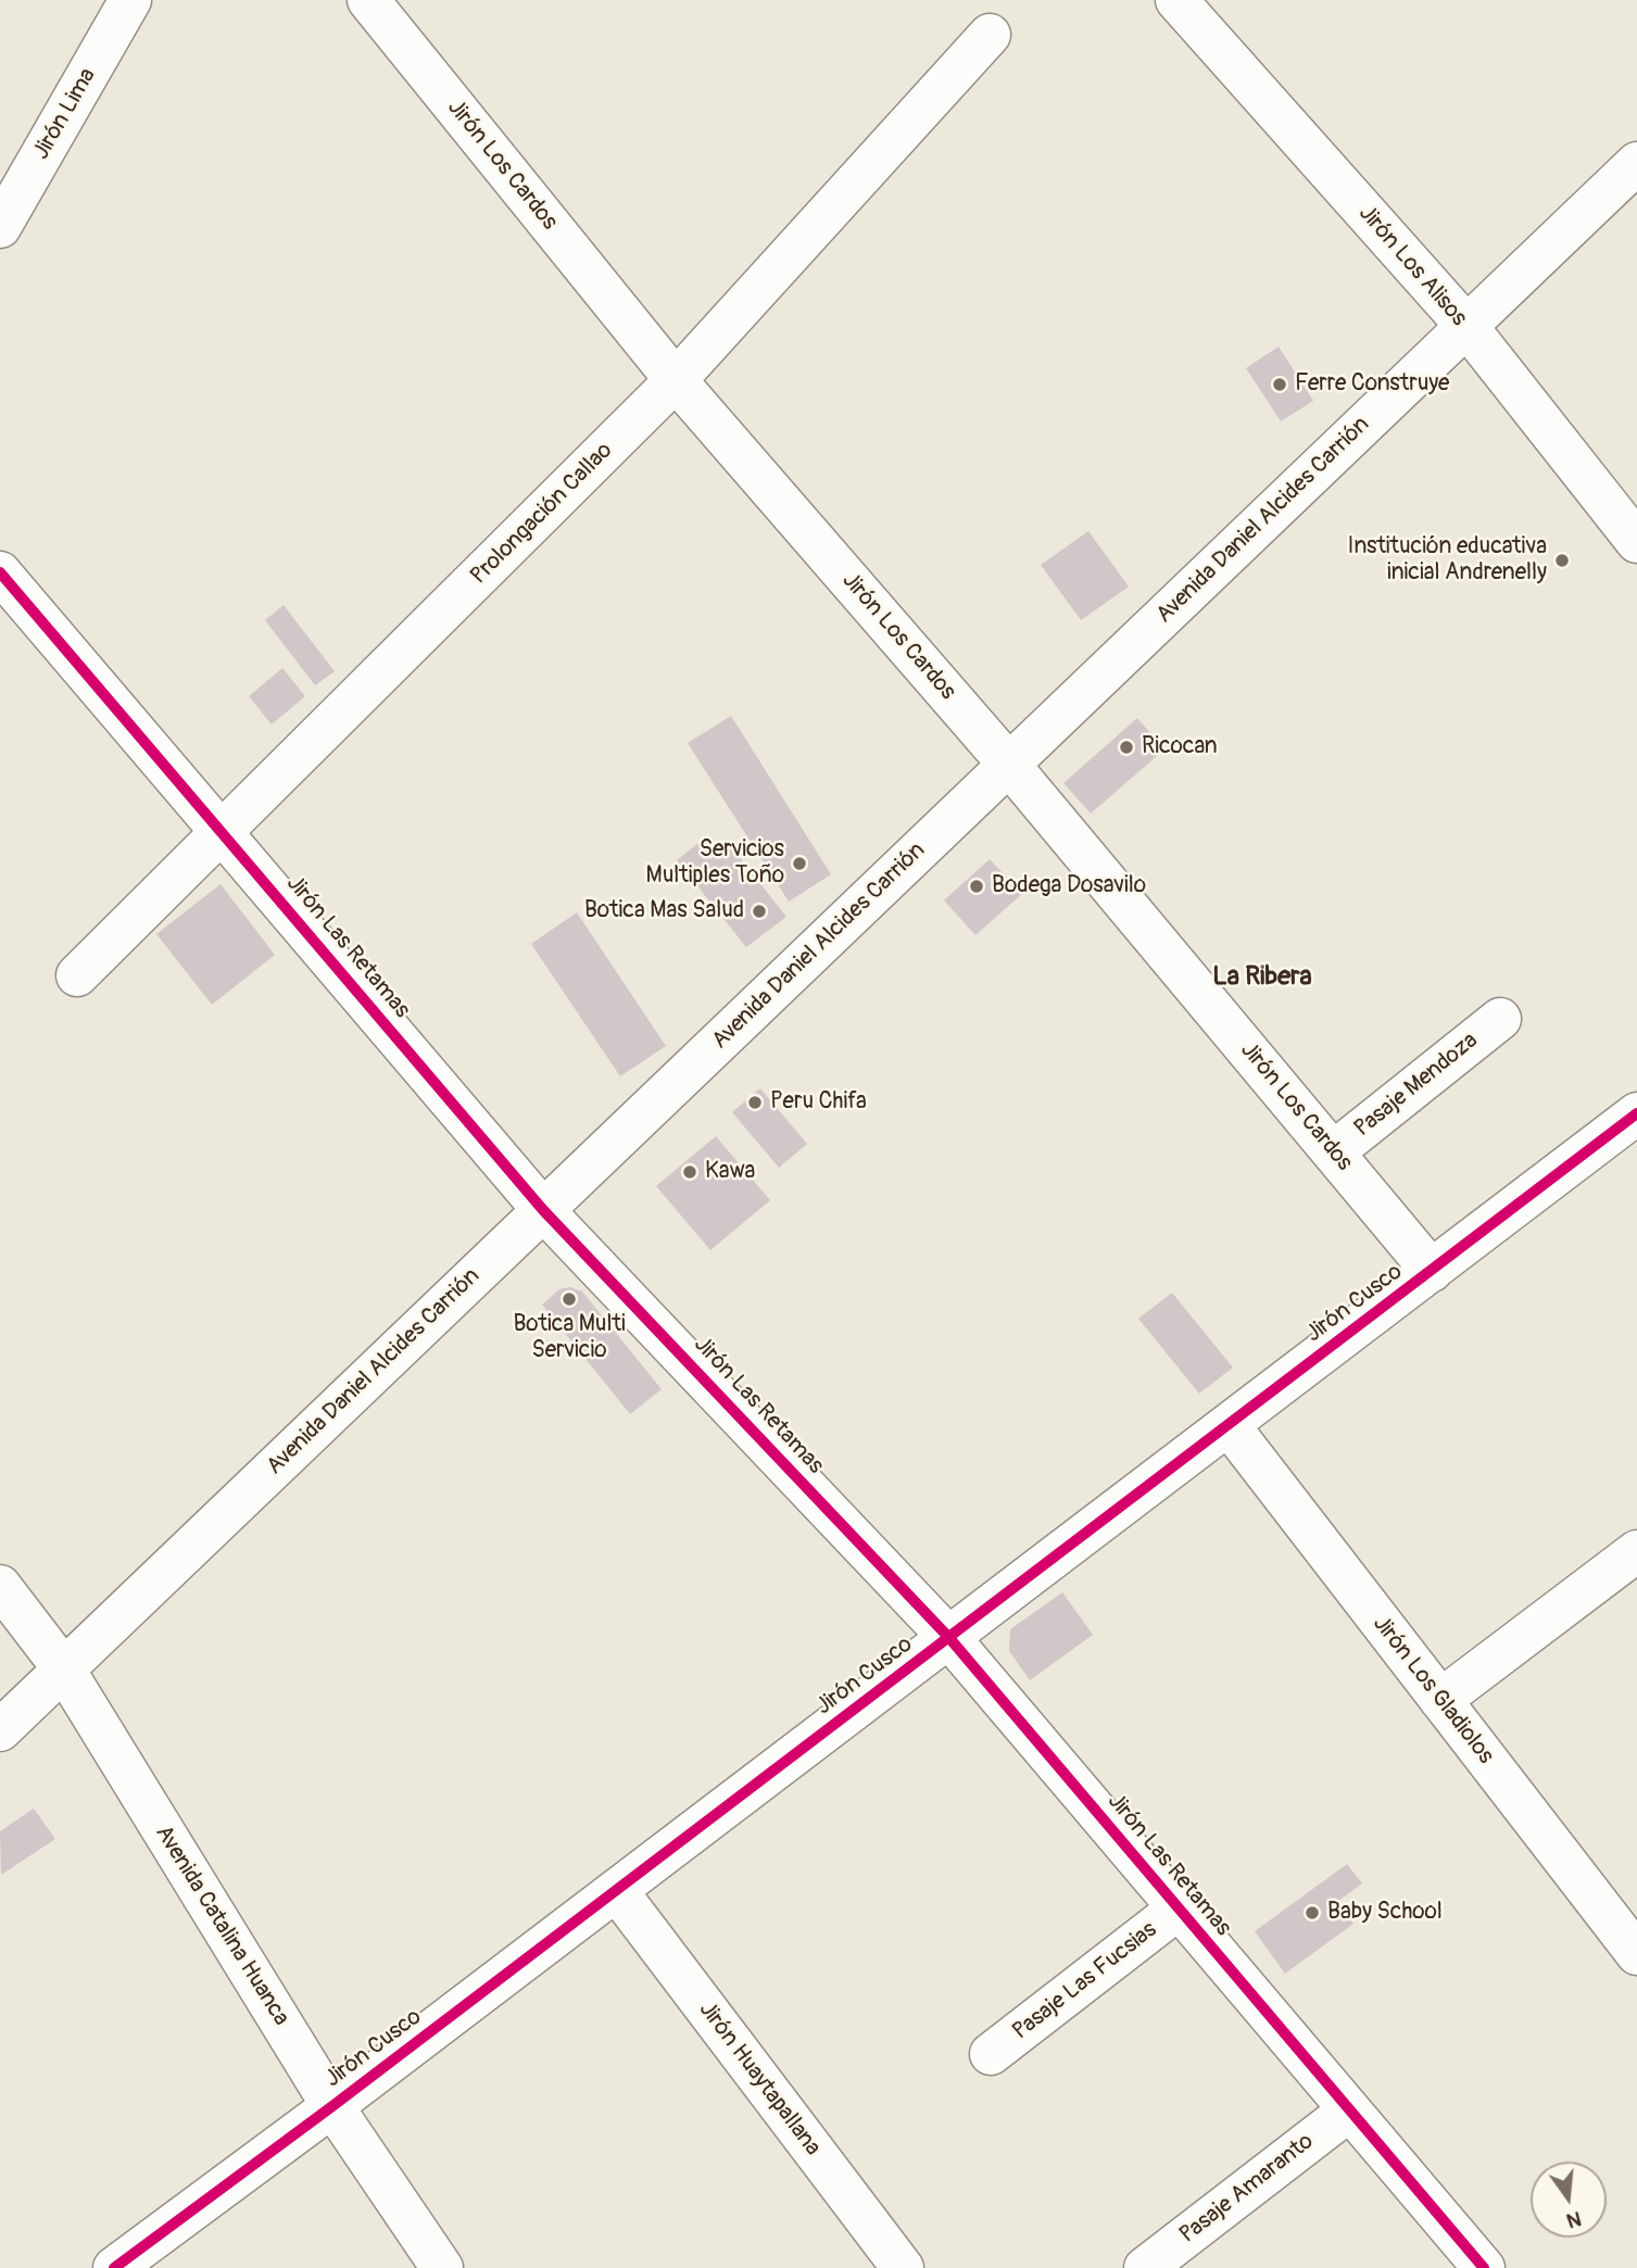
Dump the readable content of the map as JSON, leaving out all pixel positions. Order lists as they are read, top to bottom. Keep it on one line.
{"streets":{"street":["Jirón Lima","Jirón Los Cardos","Jirón Los Alisos","Prolongación Callao","Avenida Daniel Alcides Carrión","Jirón Las Retamas","Pasaje Mendoza","Jirón Cusco","Jirón Los Gladiolos","Avenida Catalina Huanca","Pasaje Las Fucsias","Jirón Huaytapallana","Pasaje Amaranto"]},"crossings":[["Jirón Los Cardos","Prolongación Callao"],["Jirón Los Cardos","Avenida Daniel Alcides Carrión"],["Jirón Los Cardos","Pasaje Mendoza"],["Jirón Los Cardos","Jirón Cusco"],["Jirón Los Alisos","Avenida Daniel Alcides Carrión"],["Prolongación Callao","Jirón Las Retamas"],["Avenida Daniel Alcides Carrión","Jirón Las Retamas"],["Avenida Daniel Alcides Carrión","Avenida Catalina Huanca"],["Jirón Las Retamas","Jirón Cusco"],["Jirón Las Retamas","Pasaje Las Fucsias"],["Jirón Las Retamas","Pasaje Amaranto"],["Jirón Cusco","Jirón Los Gladiolos"],["Jirón Cusco","Avenida Catalina Huanca"],["Jirón Cusco","Jirón Huaytapallana"]],"districts":["La Ribera"],"places":["Ferre Construye","Institución educativa inicial Andrenelly","Ricocan","Servicios Multiples Toño","Bodega Dosavilo","Botica Mas Salud","Peru Chifa","Kawa","Botica Multi Servicio","Baby School"],"north":"bottom"}
